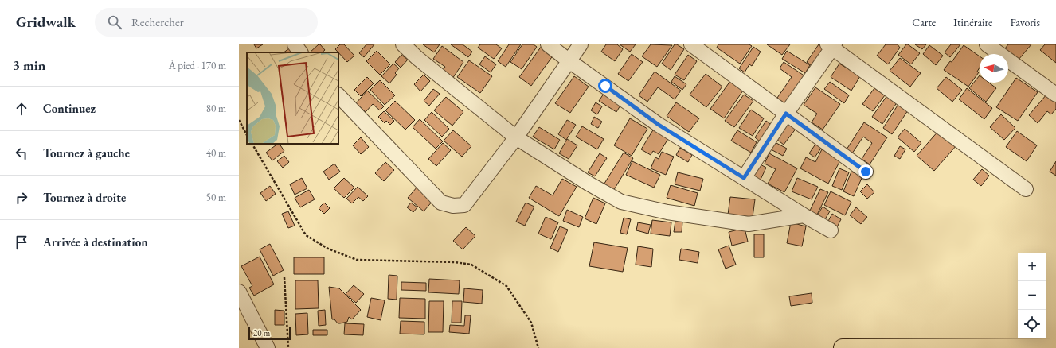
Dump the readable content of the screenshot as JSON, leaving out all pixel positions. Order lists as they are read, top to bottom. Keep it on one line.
{"scale_bar":"20 m","north":"left","page":{"header":"Gridwalk","search":"Rechercher","nav":["Carte","Itinéraire","Favoris"],"heading":["3 min","À pied · 170 m"],"list":[["Continuez","80 m"],["Tournez à gauche","40 m"],["Tournez à droite","50 m"],"Arrivée à destination"],"map_buttons":["+","−"],"scale":"20 m"}}
